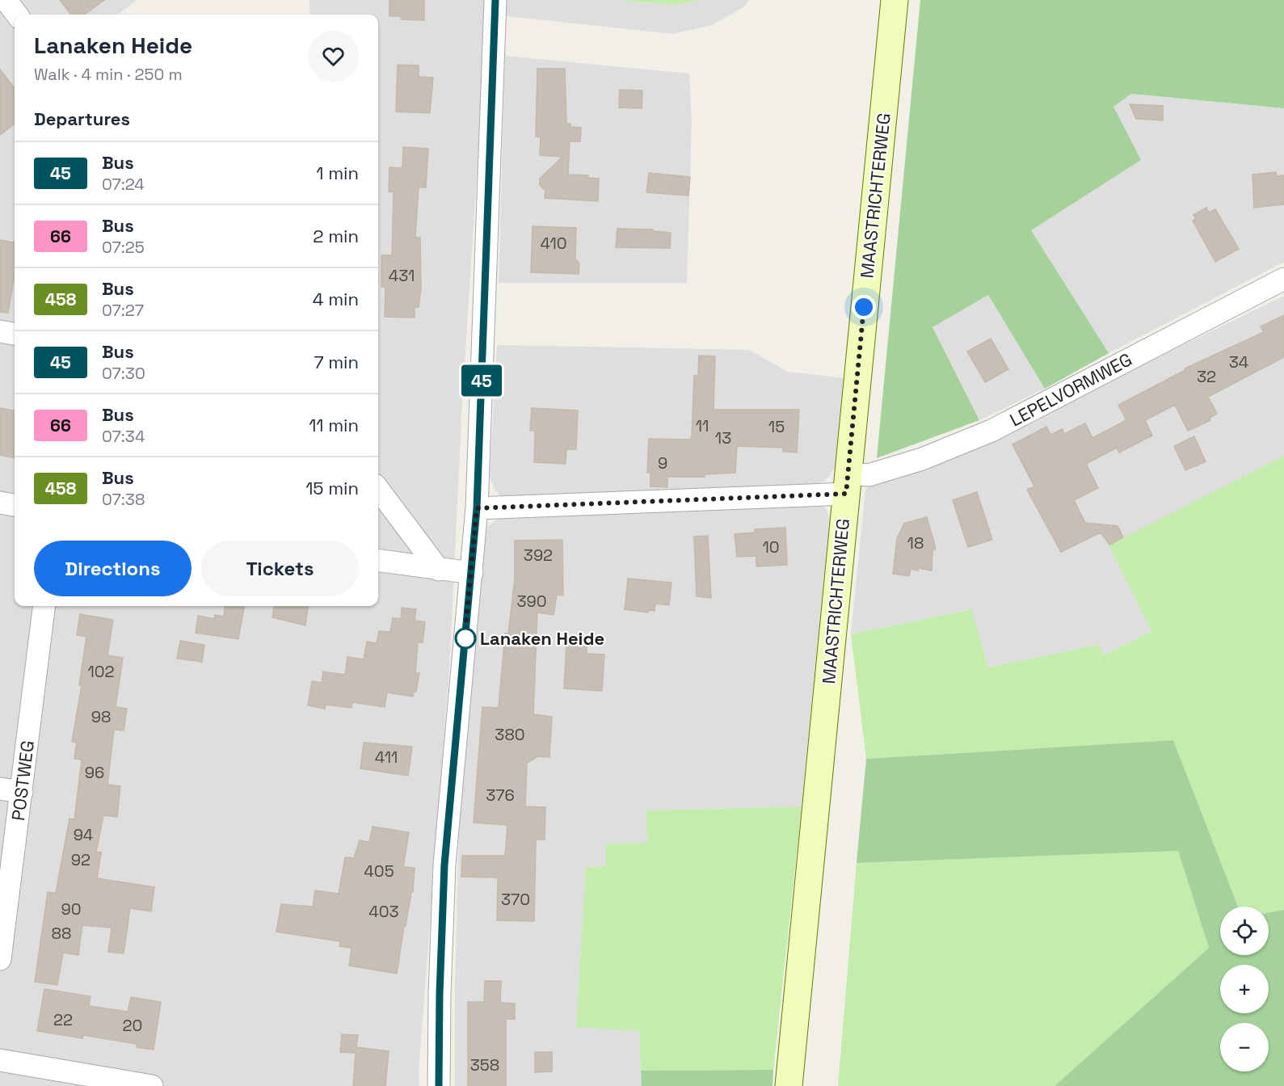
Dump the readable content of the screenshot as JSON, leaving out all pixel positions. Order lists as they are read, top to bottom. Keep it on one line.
{"streets":{"main road":["MAASTRICHTERWEG"],"street":["LEPELVORMWEG","POSTWEG"]},"crossings":[["MAASTRICHTERWEG","LEPELVORMWEG"]],"places":["Lanaken Heide"],"lines":["bus line 45"],"house_numbers":["410","431","34","32","11","15","13","9","18","10","392","390","102","98","380","411","96","376","94","92","405","370","90","403","88","22","20","358"],"page":{"on_map":"45","heading":[["Lanaken Heide","Walk · 4 min · 250 m"],"Departures"],"list":[{"mark":"45","name":"Bus","note":"07:24","value":"1 min"},{"mark":"66","name":"Bus","note":"07:25","value":"2 min"},{"mark":"458","name":"Bus","note":"07:27","value":"4 min"},{"mark":"45","name":"Bus","note":"07:30","value":"7 min"},{"mark":"66","name":"Bus","note":"07:34","value":"11 min"},{"mark":"458","name":"Bus","note":"07:38","value":"15 min"}],"buttons":["Directions","Tickets"],"map_buttons":["+","−"]}}
